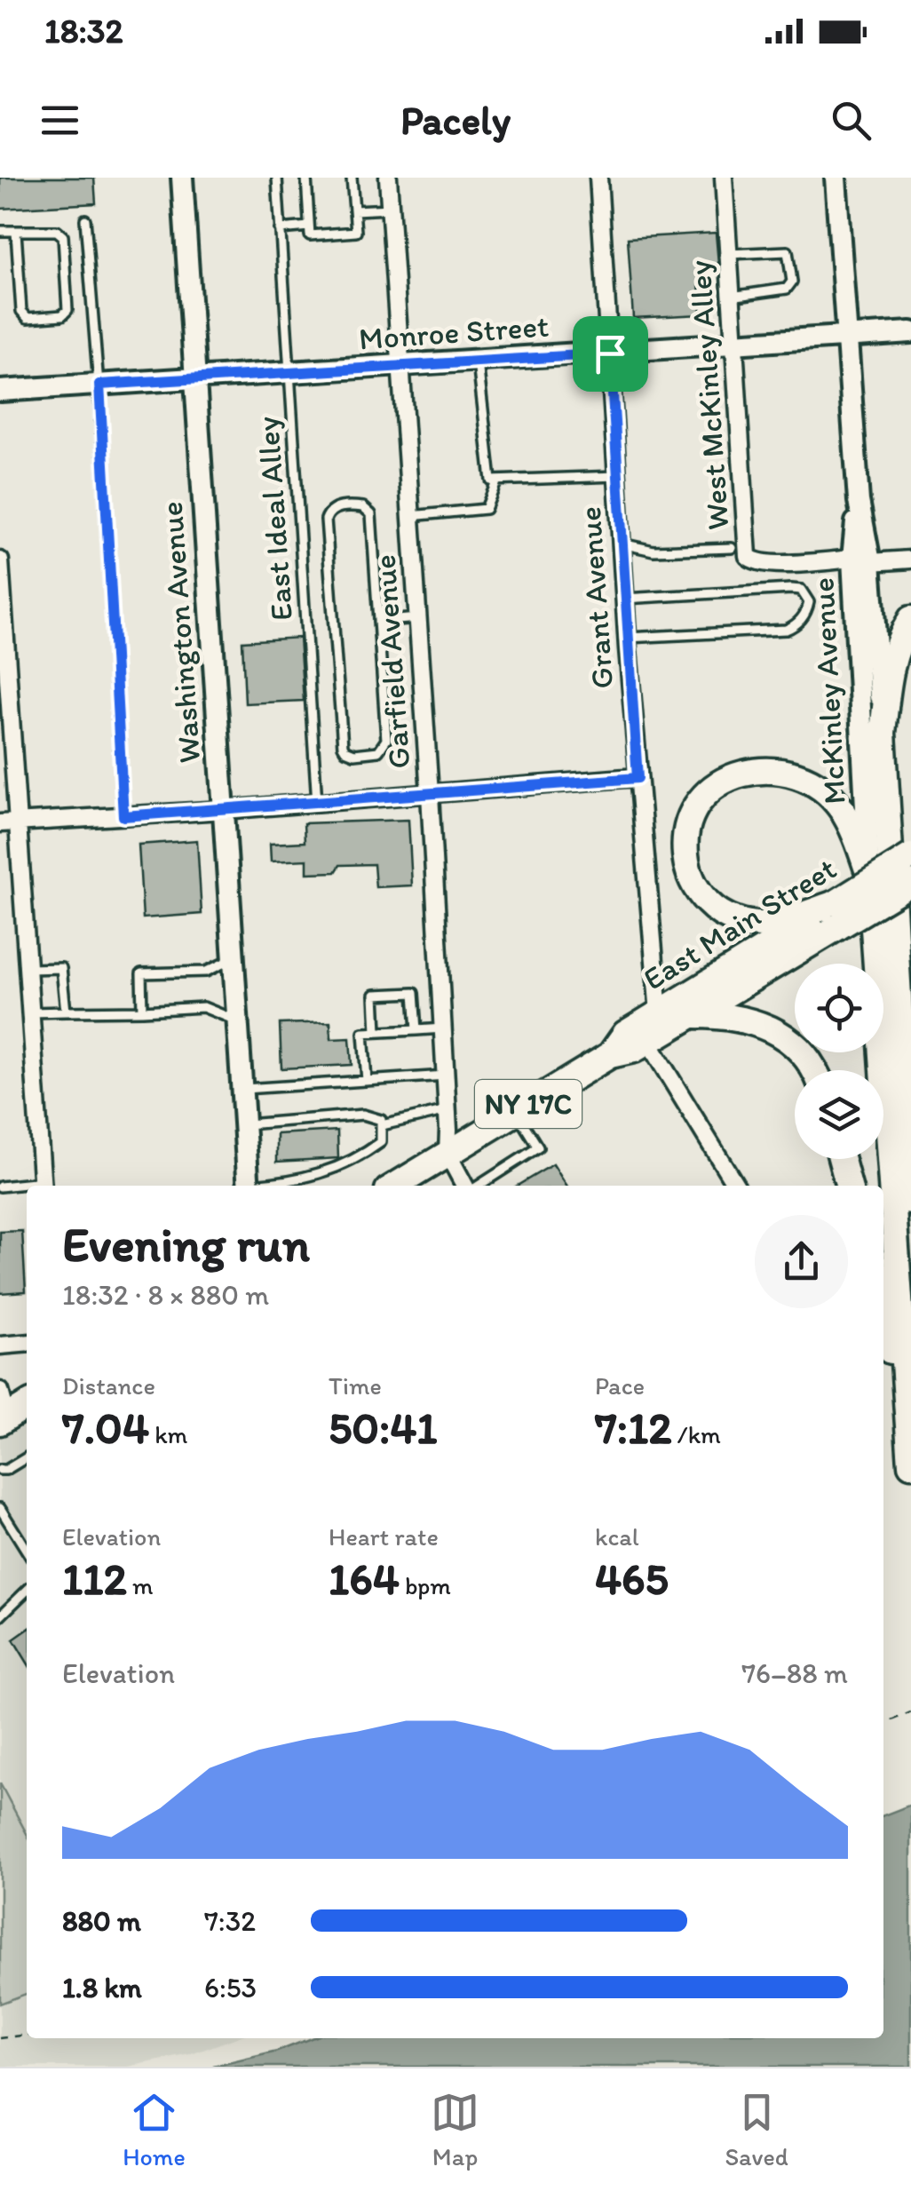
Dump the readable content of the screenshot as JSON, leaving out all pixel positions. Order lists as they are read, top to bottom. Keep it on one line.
{"streets":{"main road":["East Main Street","NY 17C"],"street":["Monroe Street","West McKinley Alley","Grant Avenue","Washington Avenue","Garfield Avenue","McKinley Avenue"],"lane":["East Ideal Alley"]},"crossings":[["Monroe Street","West McKinley Alley"],["Monroe Street","East Ideal Alley"],["Monroe Street","Grant Avenue"],["Monroe Street","Washington Avenue"],["Monroe Street","Garfield Avenue"],["Monroe Street","McKinley Avenue"],["West McKinley Alley","McKinley Avenue"],["Grant Avenue","East Main Street"],["Garfield Avenue","East Main Street"]],"page":{"status":"18:32","header":"Pacely","heading":["Evening run","18:32 · 8 × 880 m"],"stats":[["Distance","7.04 km"],["Time","50:41"],["Pace","7:12 /km"],["Elevation","112 m"],["Heart rate","164 bpm"],["kcal","465"]],"chart":["Elevation","76–88 m"],"list":[{"name":"880 m","note":"7:32"},{"name":"1.8 km","note":"6:53"}],"tabs":["Home","Map","Saved"]}}
